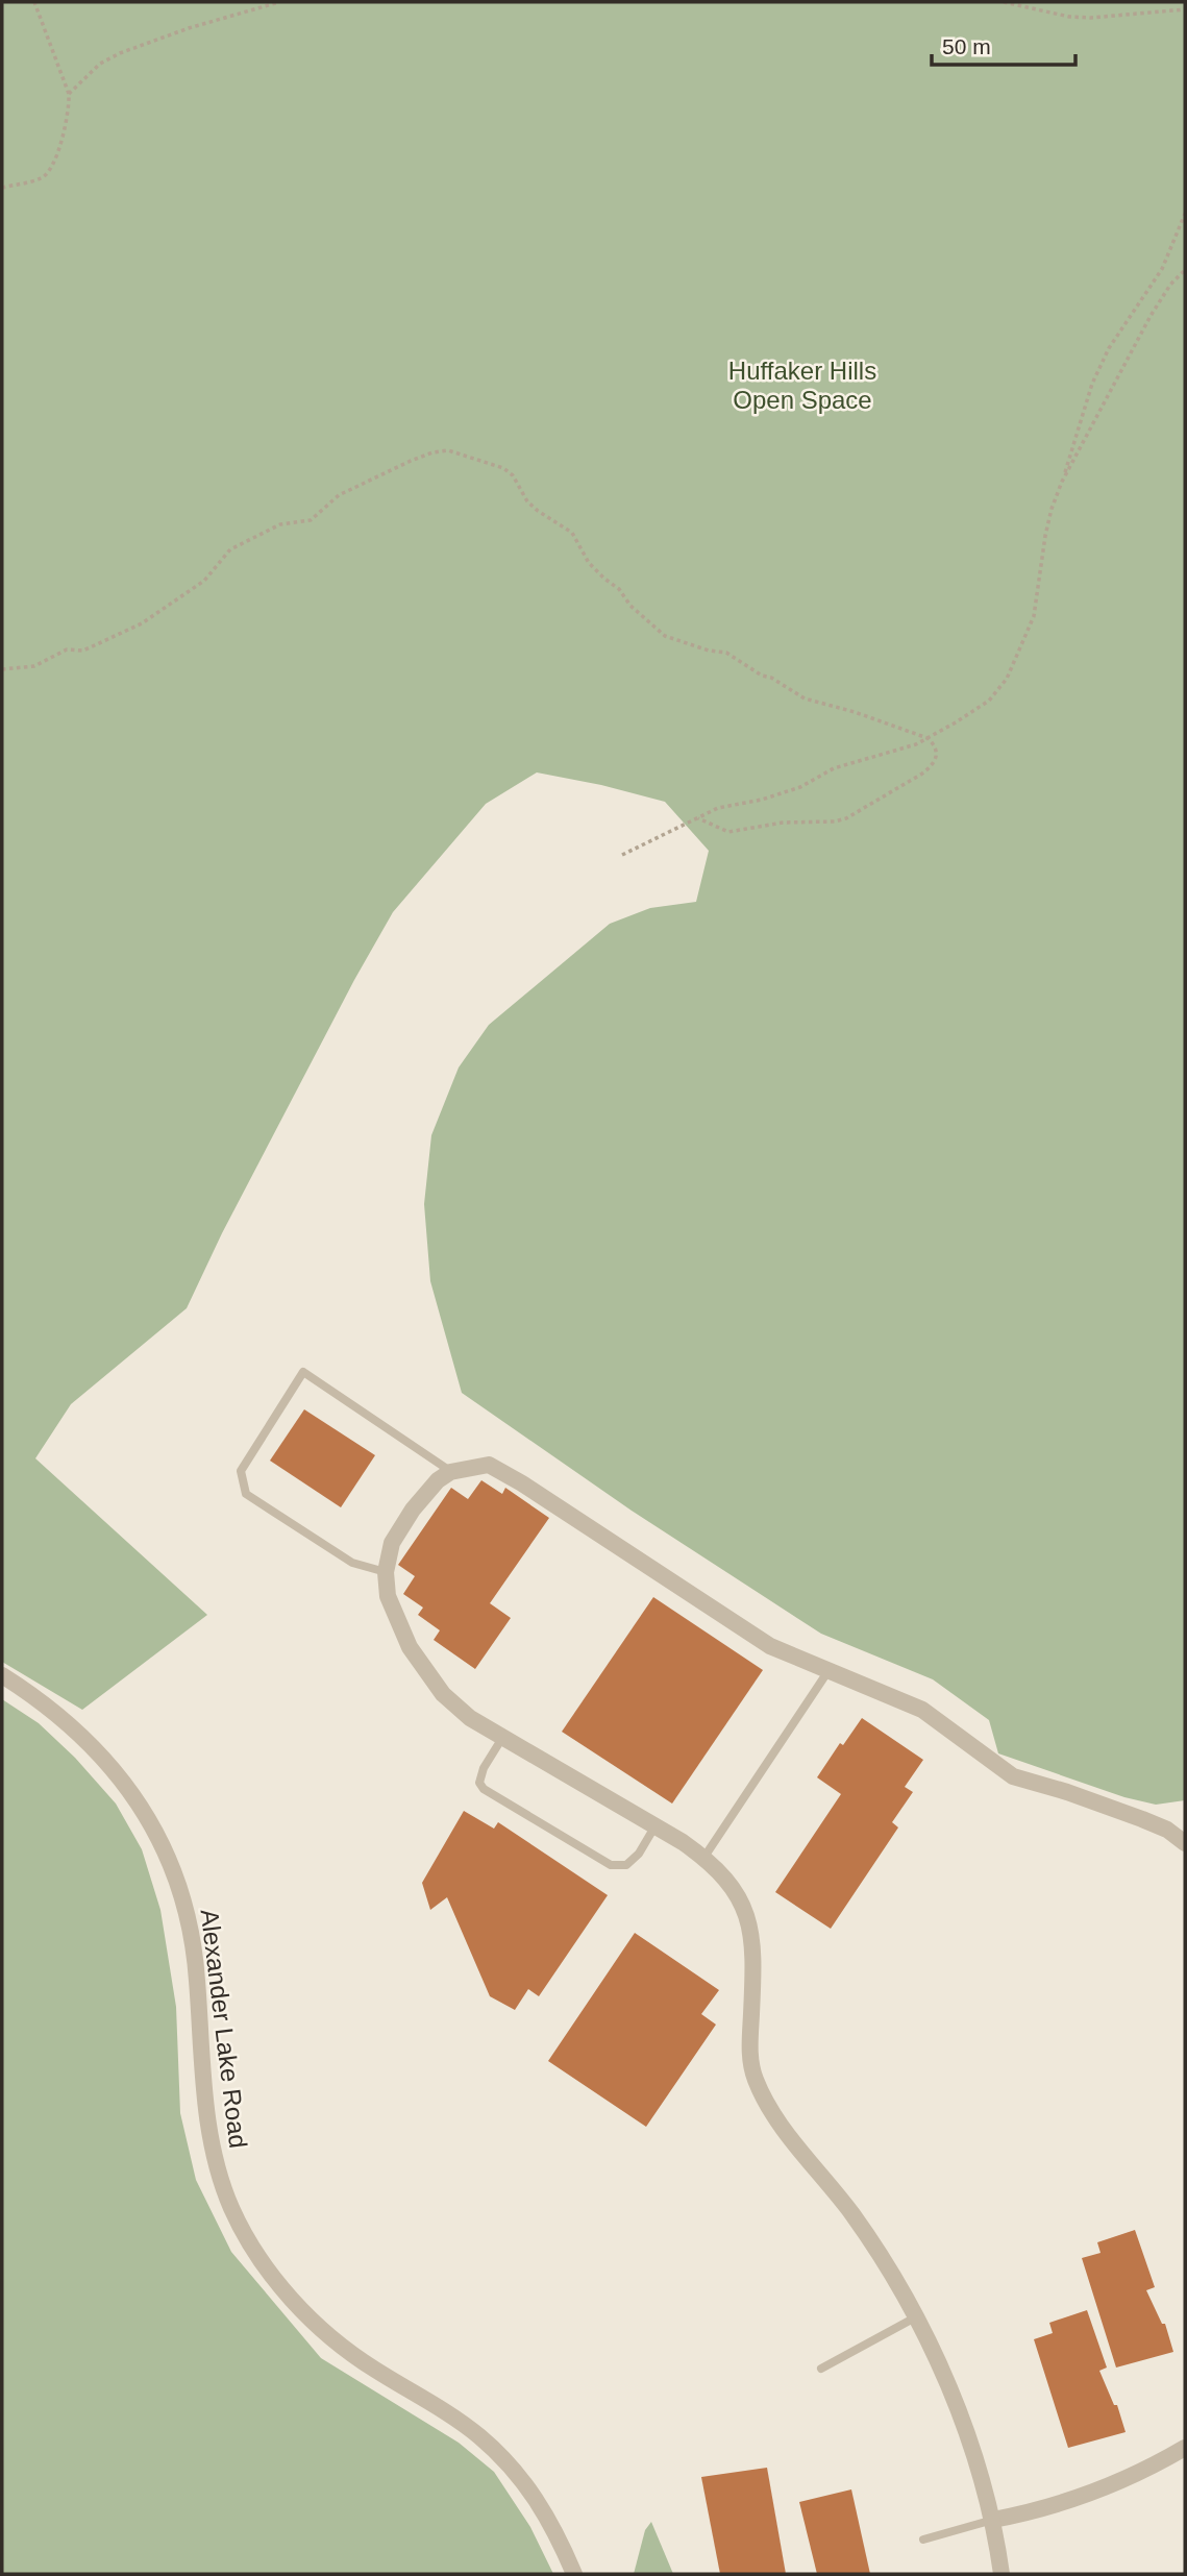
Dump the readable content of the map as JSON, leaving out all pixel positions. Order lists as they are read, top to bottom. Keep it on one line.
{"streets":{"street":["Alexander Lake Road"]},"parks":["Huffaker Hills Open Space"],"scale_bar":"50 m"}
